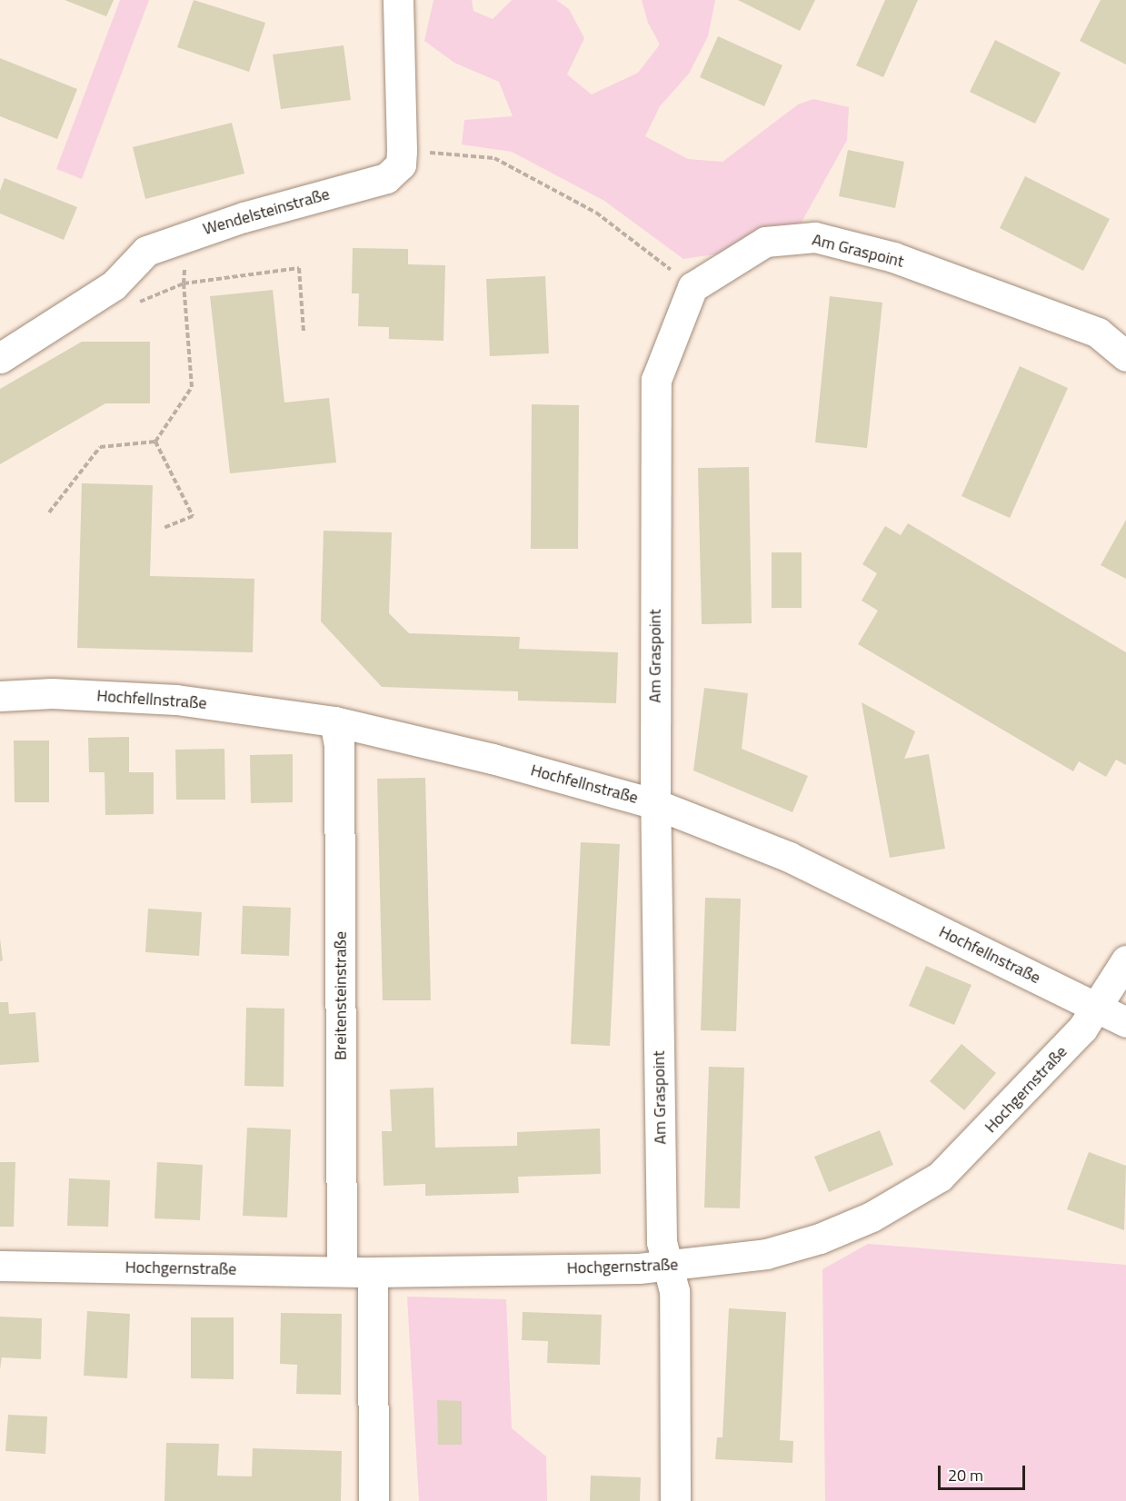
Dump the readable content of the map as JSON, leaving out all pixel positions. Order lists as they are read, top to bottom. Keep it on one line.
{"streets":{"street":["Wendelsteinstraße","Am Graspoint","Hochfellnstraße","Breitensteinstraße","Hochgernstraße"]},"crossings":[["Am Graspoint","Hochfellnstraße"],["Am Graspoint","Hochgernstraße"],["Hochfellnstraße","Breitensteinstraße"],["Hochfellnstraße","Hochgernstraße"],["Breitensteinstraße","Hochgernstraße"]],"scale_bar":"20 m"}
